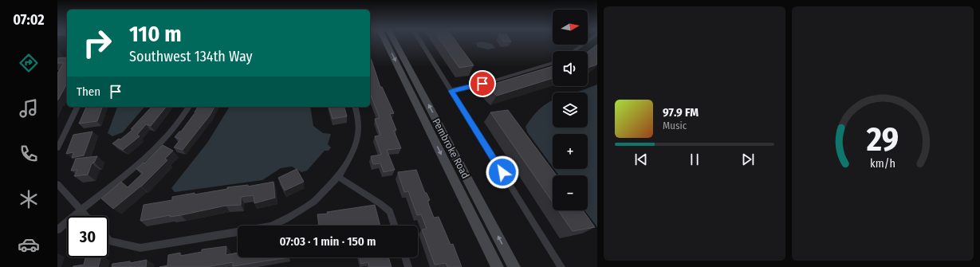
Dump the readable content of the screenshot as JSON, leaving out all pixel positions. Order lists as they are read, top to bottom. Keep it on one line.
{"streets":{"main road":["Pembroke Road"]},"north":"right","page":{"tabs":"07:02","map_buttons":["+","−"],"turn":["110 m","Southwest 134th Way"],"then":"Then","song":["97.9 FM","Music"],"limit":"30","trip":"07:03 · 1 min · 150 m","gauge":["29","km/h"]}}
